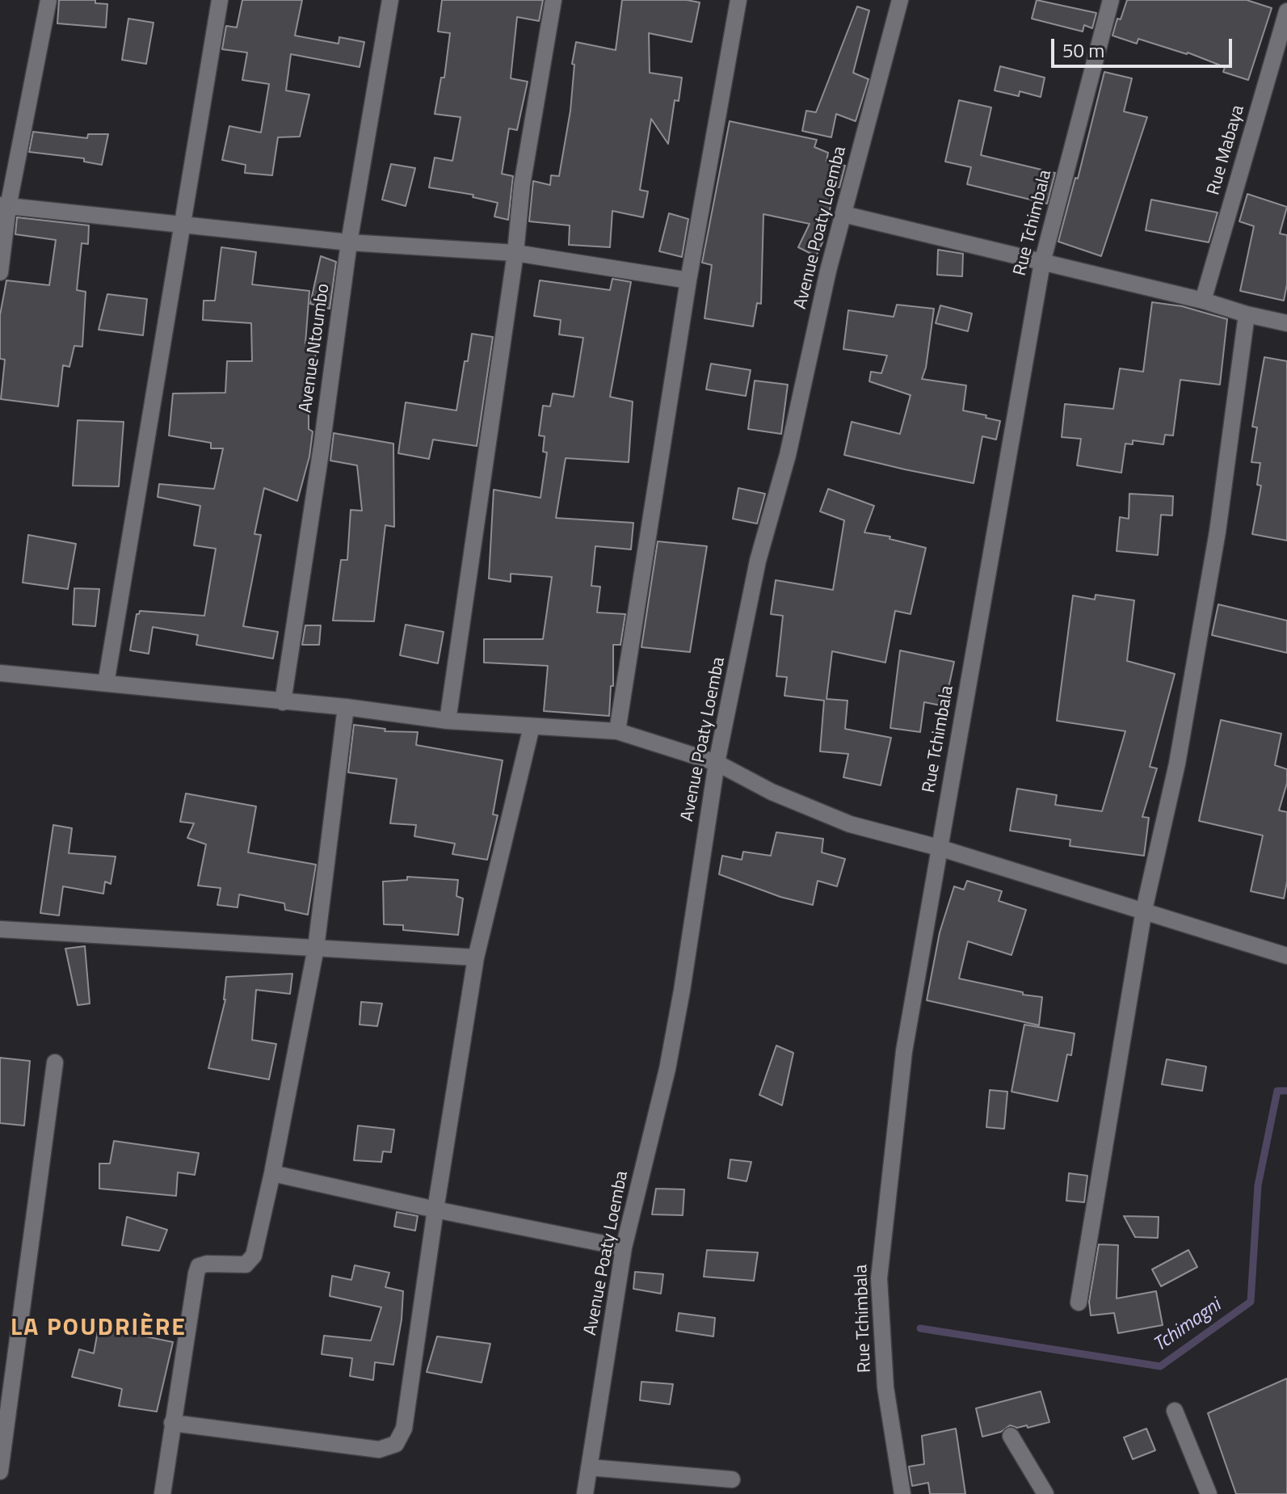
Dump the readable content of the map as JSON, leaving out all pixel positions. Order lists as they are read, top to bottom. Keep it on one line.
{"streets":{"street":["Rue Mabaya","Rue Tchimbala","Avenue Poaty Loemba","Avenue Ntoumbo"]},"districts":["LA POUDRIÈRE"],"water":["Tchimagni"],"scale_bar":"50 m"}
